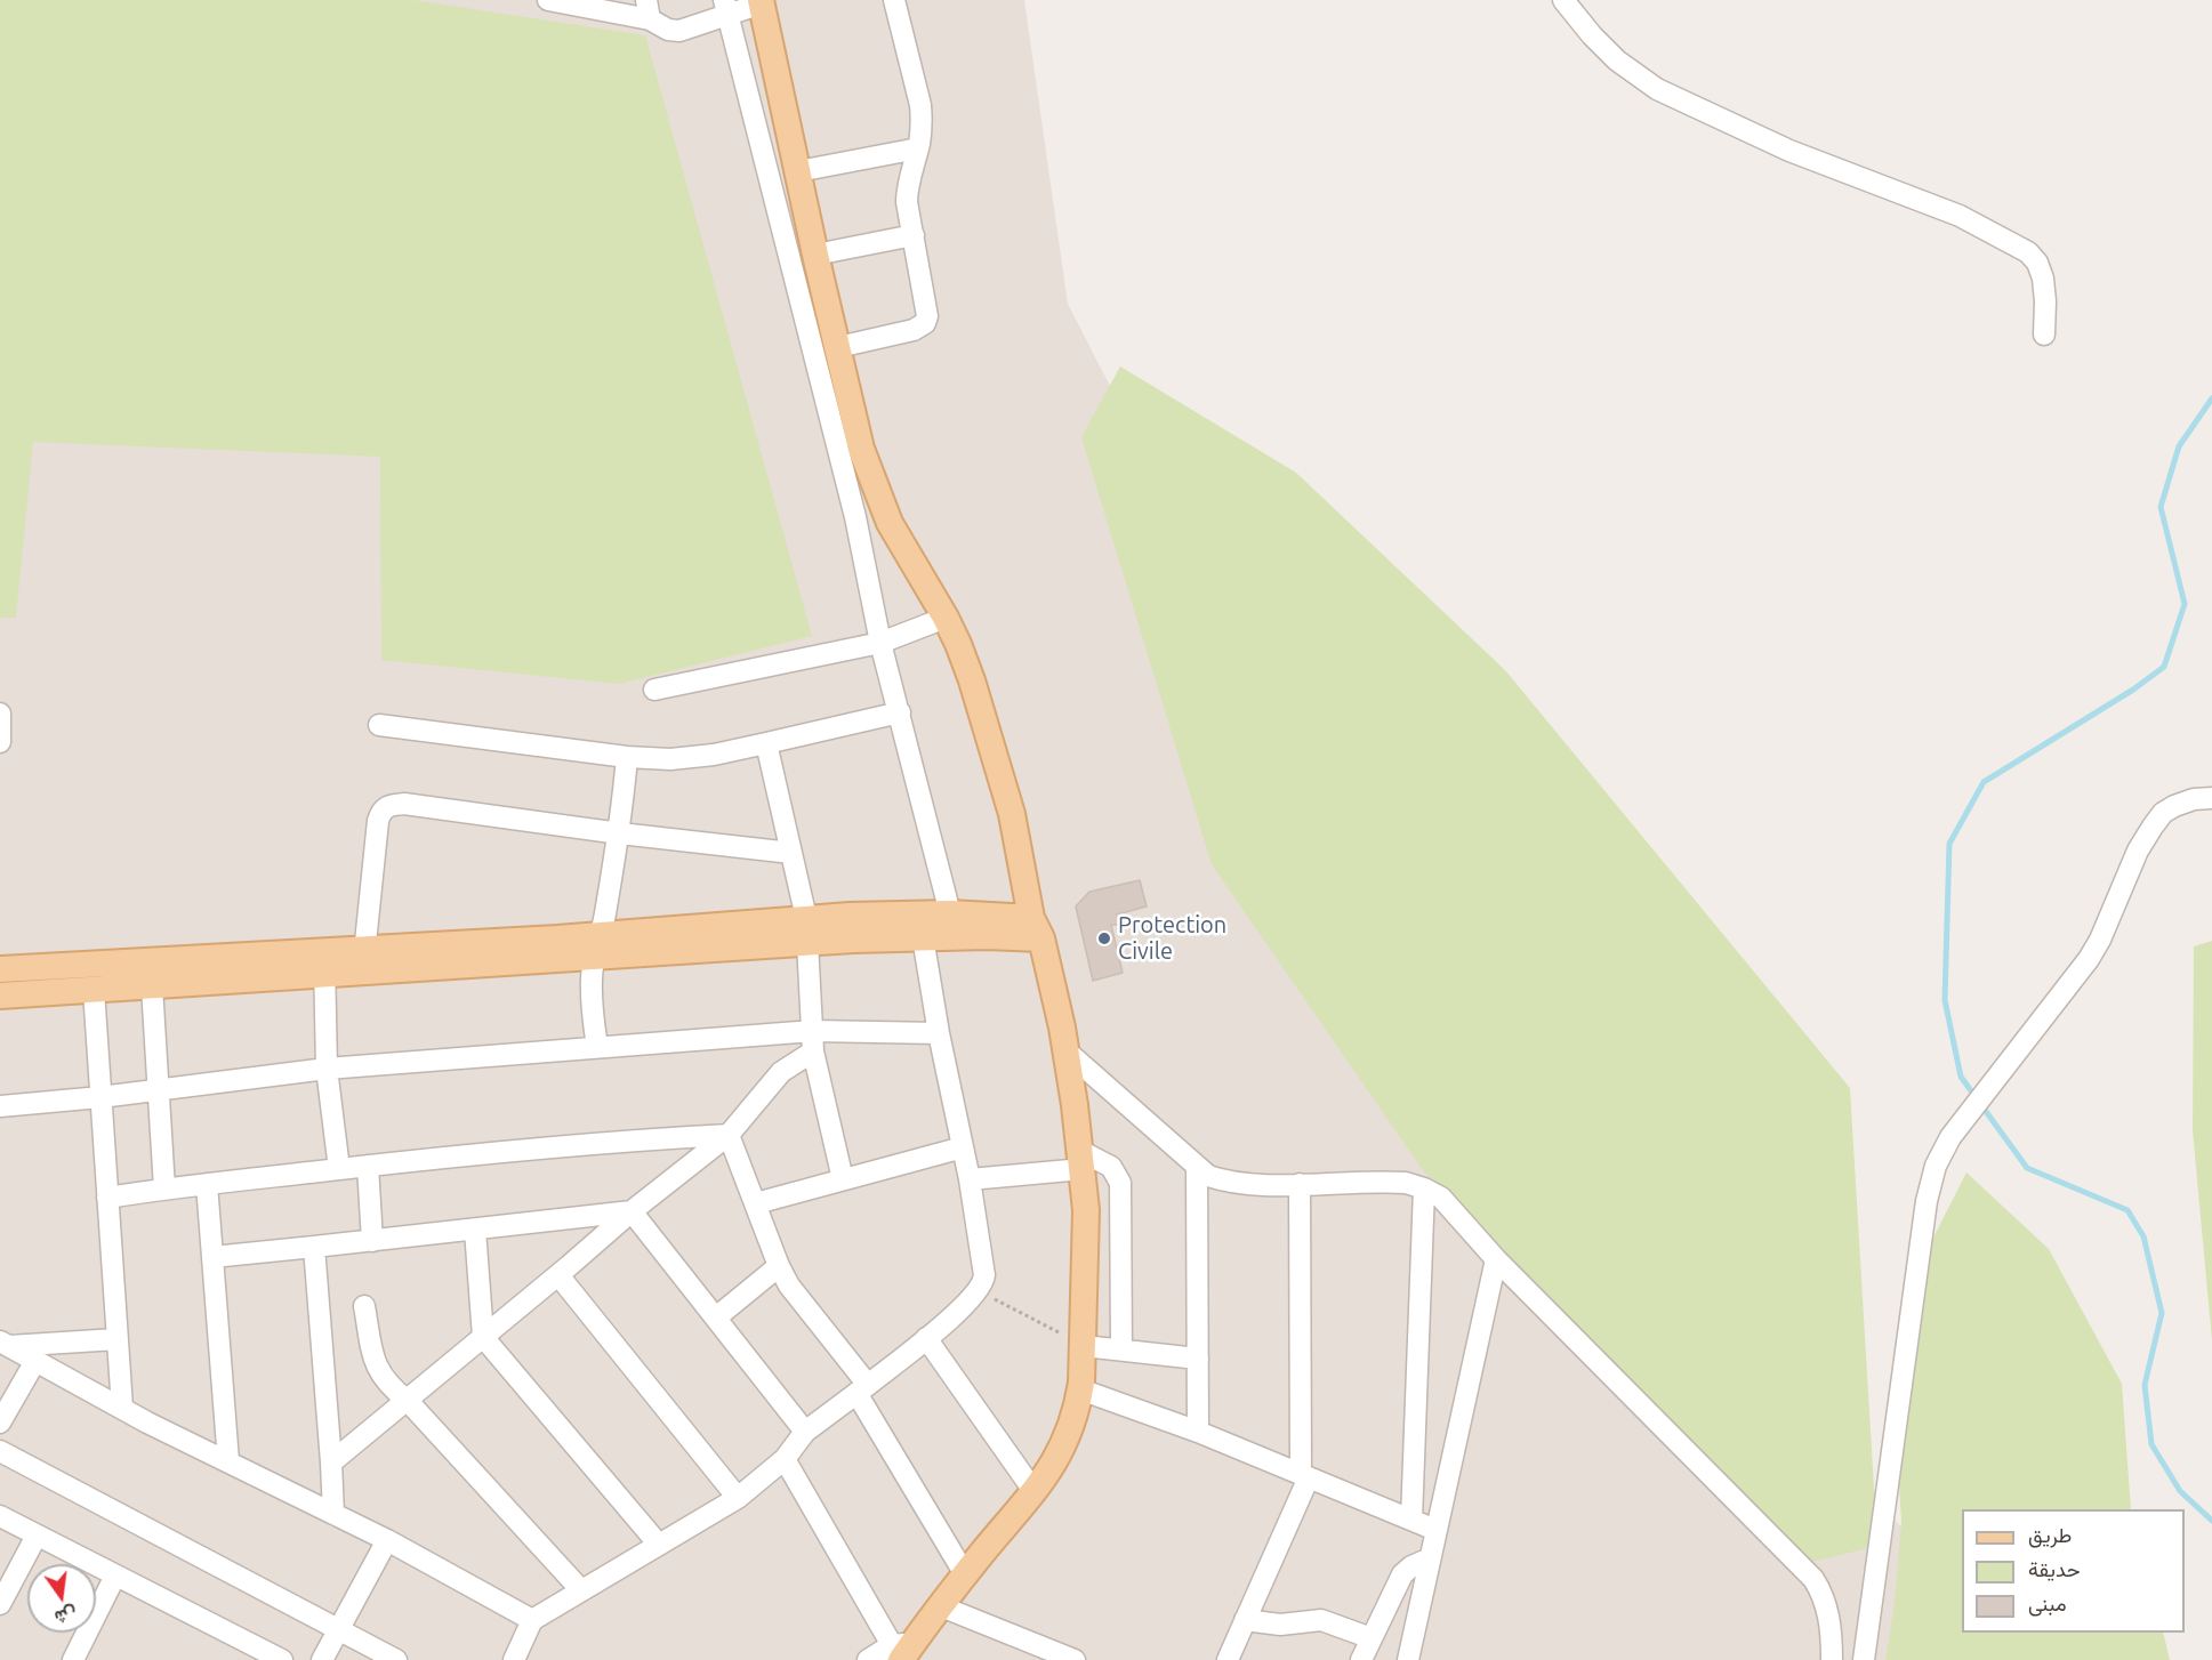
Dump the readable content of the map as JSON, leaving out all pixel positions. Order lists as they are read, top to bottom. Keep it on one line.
{"places":["Protection Civile"],"legend":["طريق","حديقة","مبنى"],"north":"bottom"}
